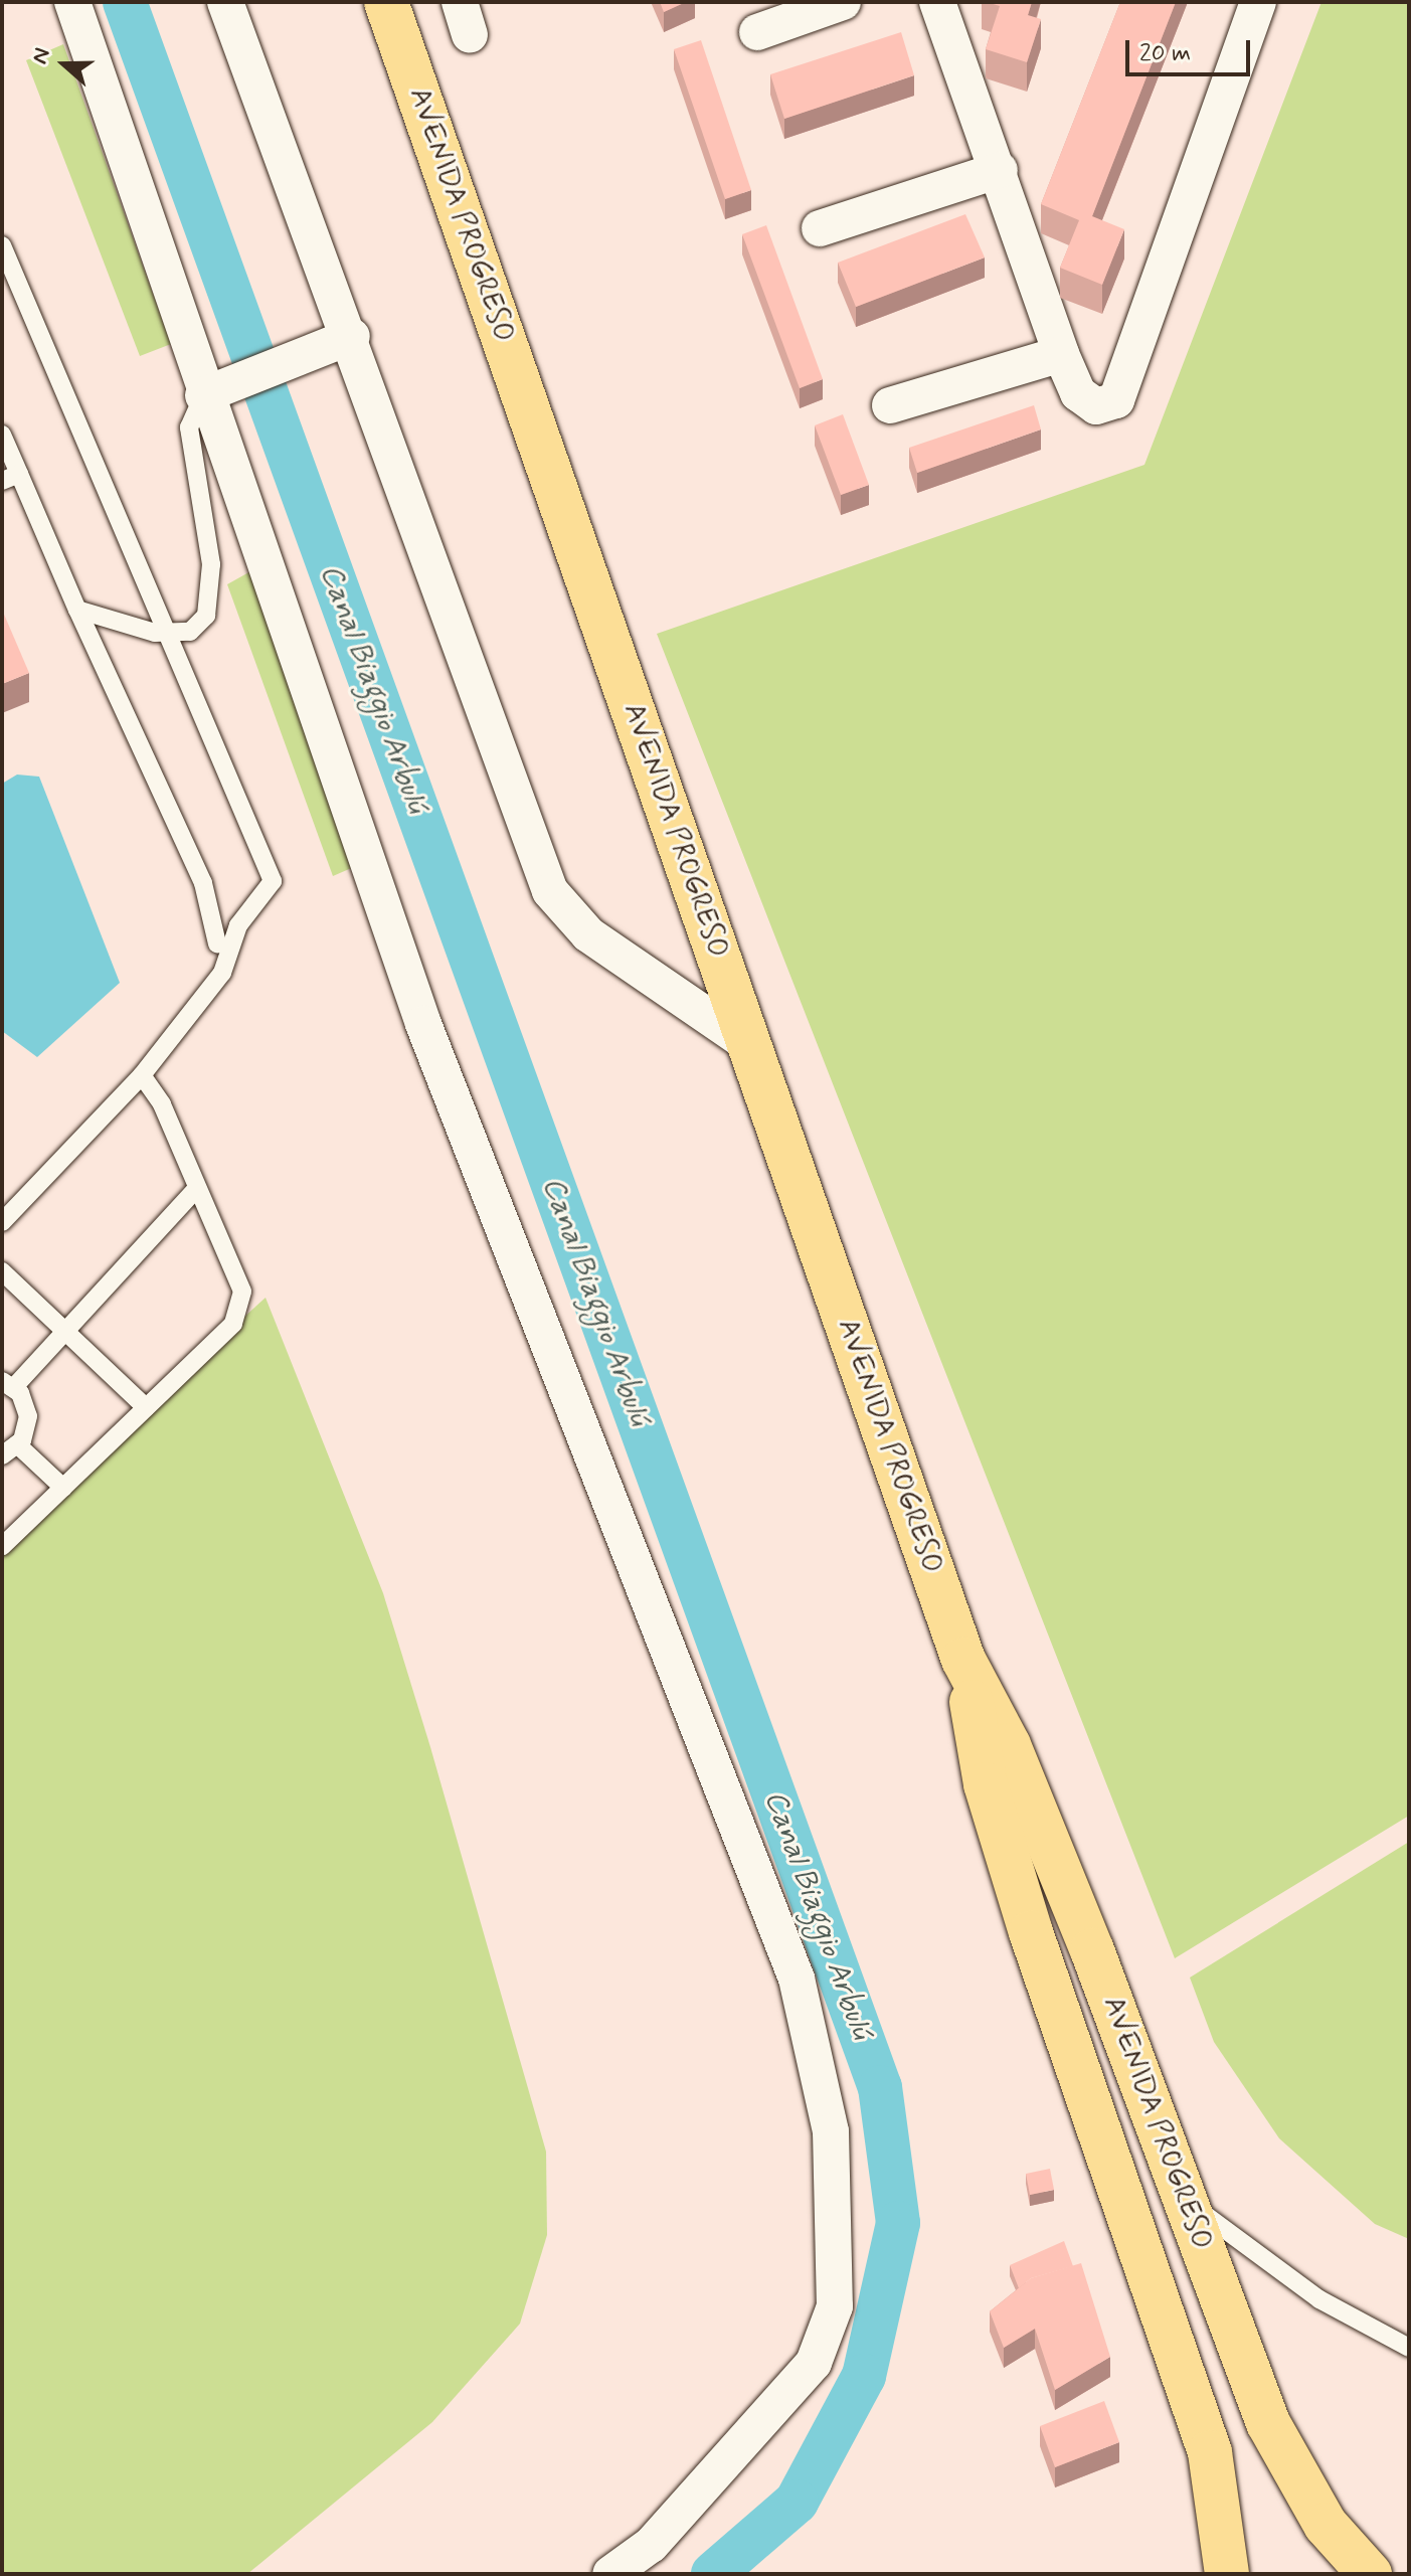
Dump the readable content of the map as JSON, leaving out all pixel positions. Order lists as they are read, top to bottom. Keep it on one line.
{"streets":{"main road":["AVENIDA PROGRESO"]},"water":["Canal Biaggio Arbulú"],"scale_bar":"20 m","north":"left"}
